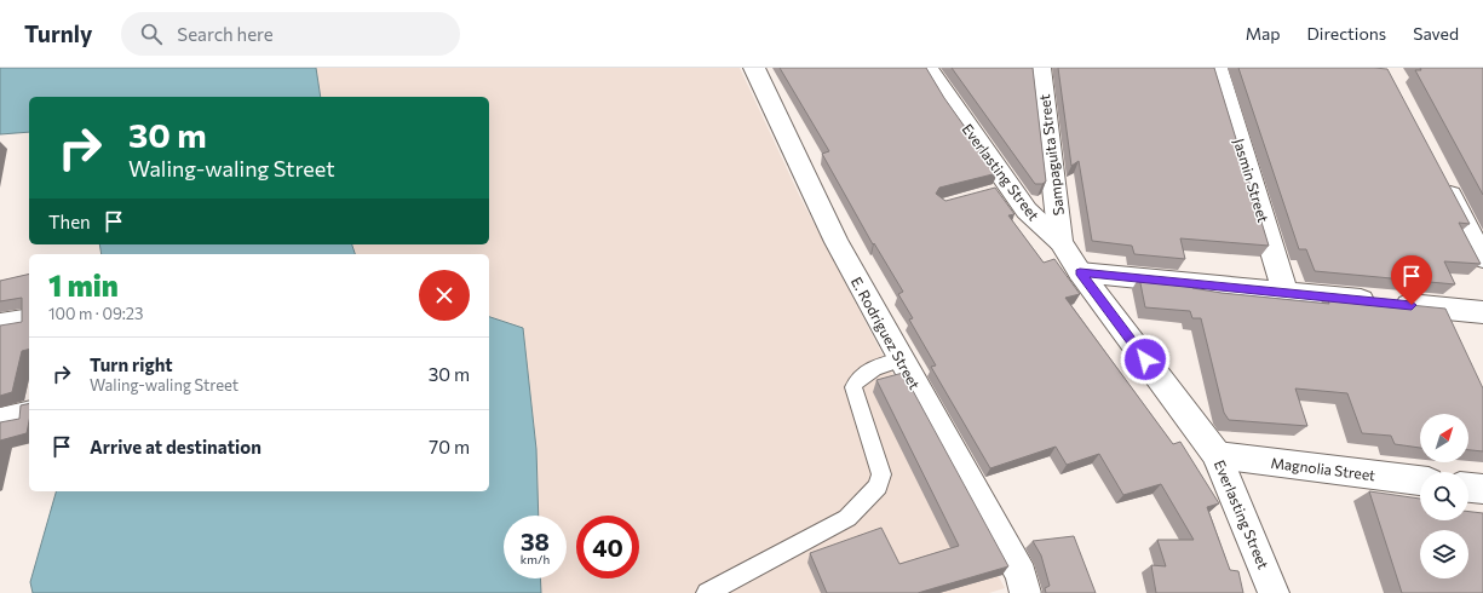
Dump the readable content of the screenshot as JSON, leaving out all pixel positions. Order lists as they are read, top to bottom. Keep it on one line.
{"streets":{"street":["Sampaguita Street","Everlasting Street","Jasmin Street","E. Rodriguez Street","Magnolia Street"]},"crossings":[["Sampaguita Street","Everlasting Street"],["Everlasting Street","Magnolia Street"]],"north":"top right","page":{"header":"Turnly","search":"Search here","nav":["Map","Directions","Saved"],"turn":["30 m","Waling-waling Street"],"then":"Then","heading":["1 min","100 m · 09:23"],"list":[{"name":"Turn right","note":"Waling-waling Street","value":"30 m"},{"name":"Arrive at destination","value":"70 m"}],"speed":"38 km/h","limit":"40"}}
